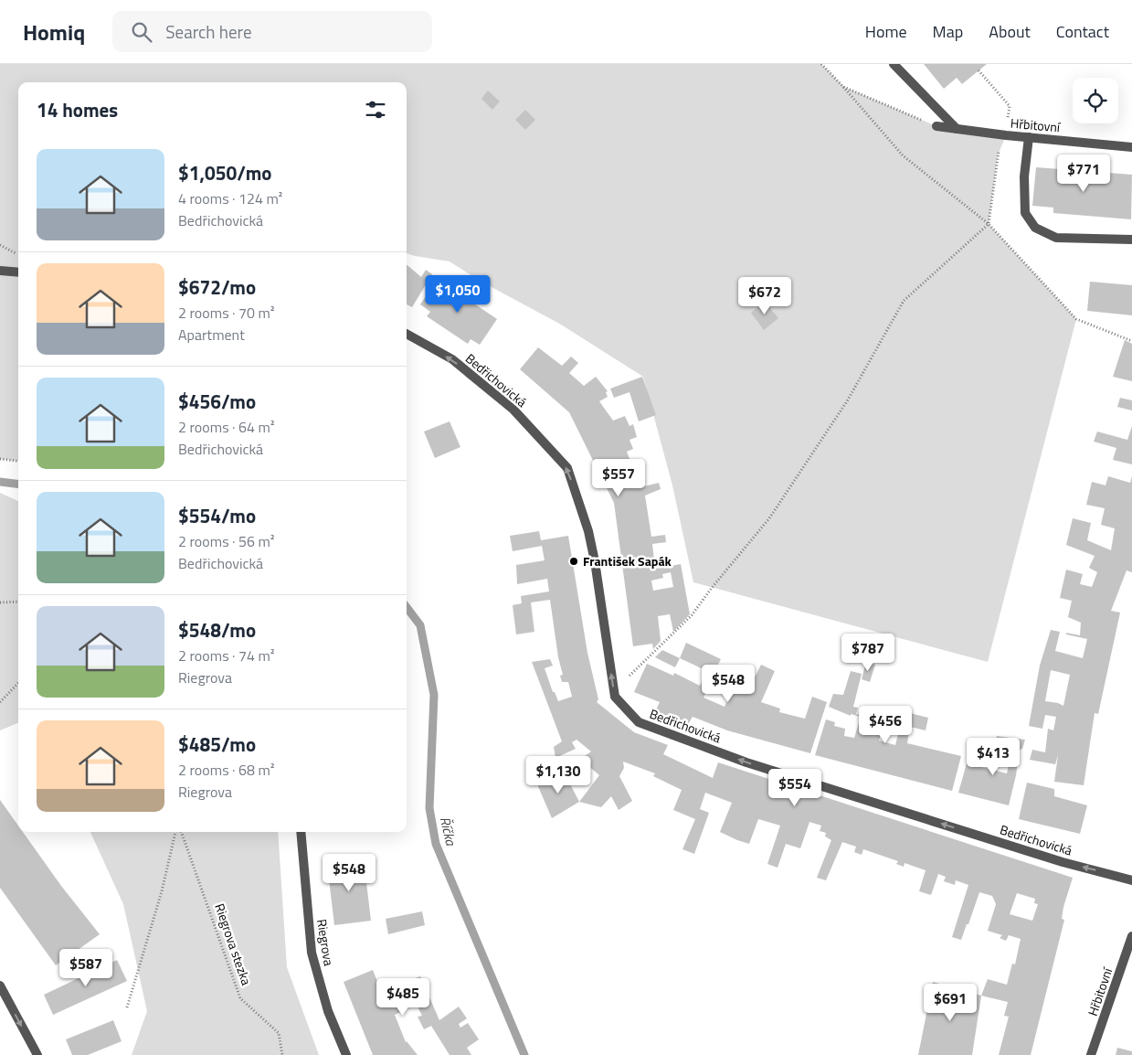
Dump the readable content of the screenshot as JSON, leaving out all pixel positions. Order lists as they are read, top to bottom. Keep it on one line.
{"streets":{"street":["Hřbitovní","Bedřichovická","Riegrova"],"path":["Riegrova stezka"]},"one_way":["Bedřichovická"],"water":["Říčka"],"places":["František Sapák"],"page":{"header":"Homiq","search":"Search here","nav":["Home","Map","About","Contact"],"heading":"14 homes","list":[{"name":"$1,050/mo","note":"4 rooms · 124 m² · Bedřichovická"},{"name":"$672/mo","note":"2 rooms · 70 m² · Apartment"},{"name":"$456/mo","note":"2 rooms · 64 m² · Bedřichovická"},{"name":"$554/mo","note":"2 rooms · 56 m² · Bedřichovická"},{"name":"$548/mo","note":"2 rooms · 74 m² · Riegrova"},{"name":"$485/mo","note":"2 rooms · 68 m² · Riegrova"}],"price":["$771","$1,050","$672","$557","$787","$548","$456","$413","$1,130","$554","$548","$587","$485","$691"]}}
